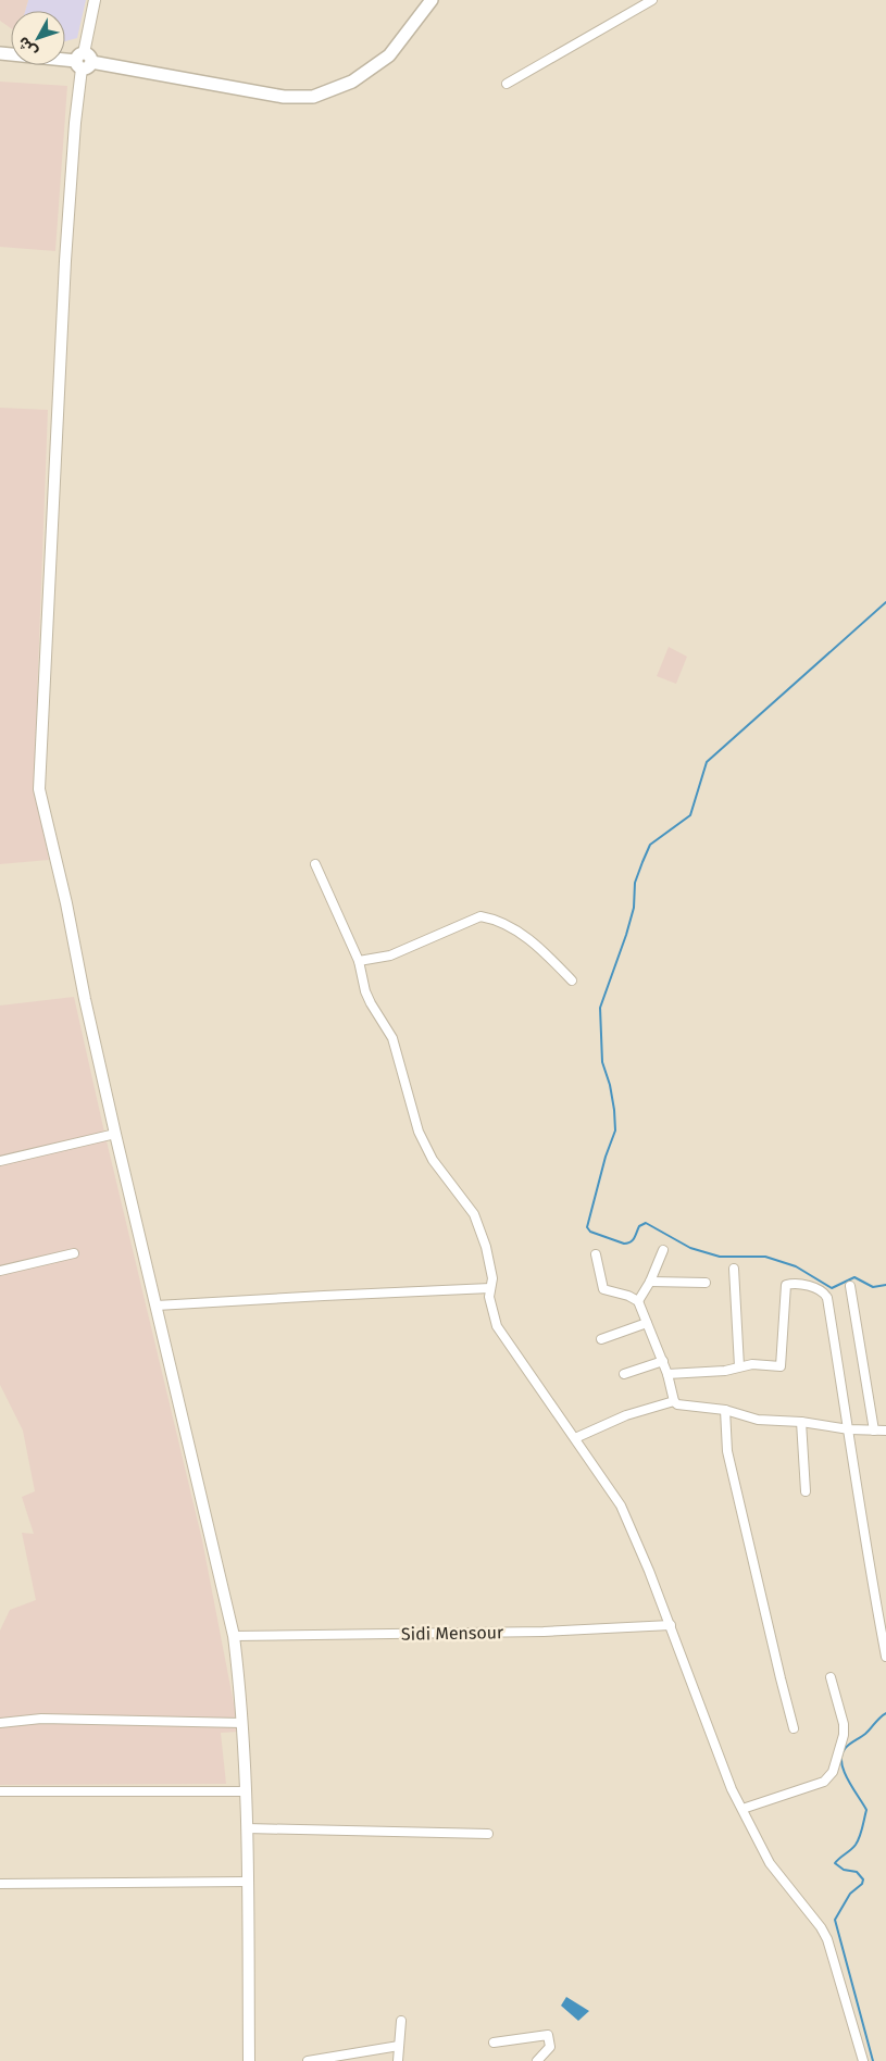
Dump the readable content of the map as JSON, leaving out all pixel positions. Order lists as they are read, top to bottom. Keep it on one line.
{"streets":{"street":["Sidi Mensour"]},"north":"bottom left"}
